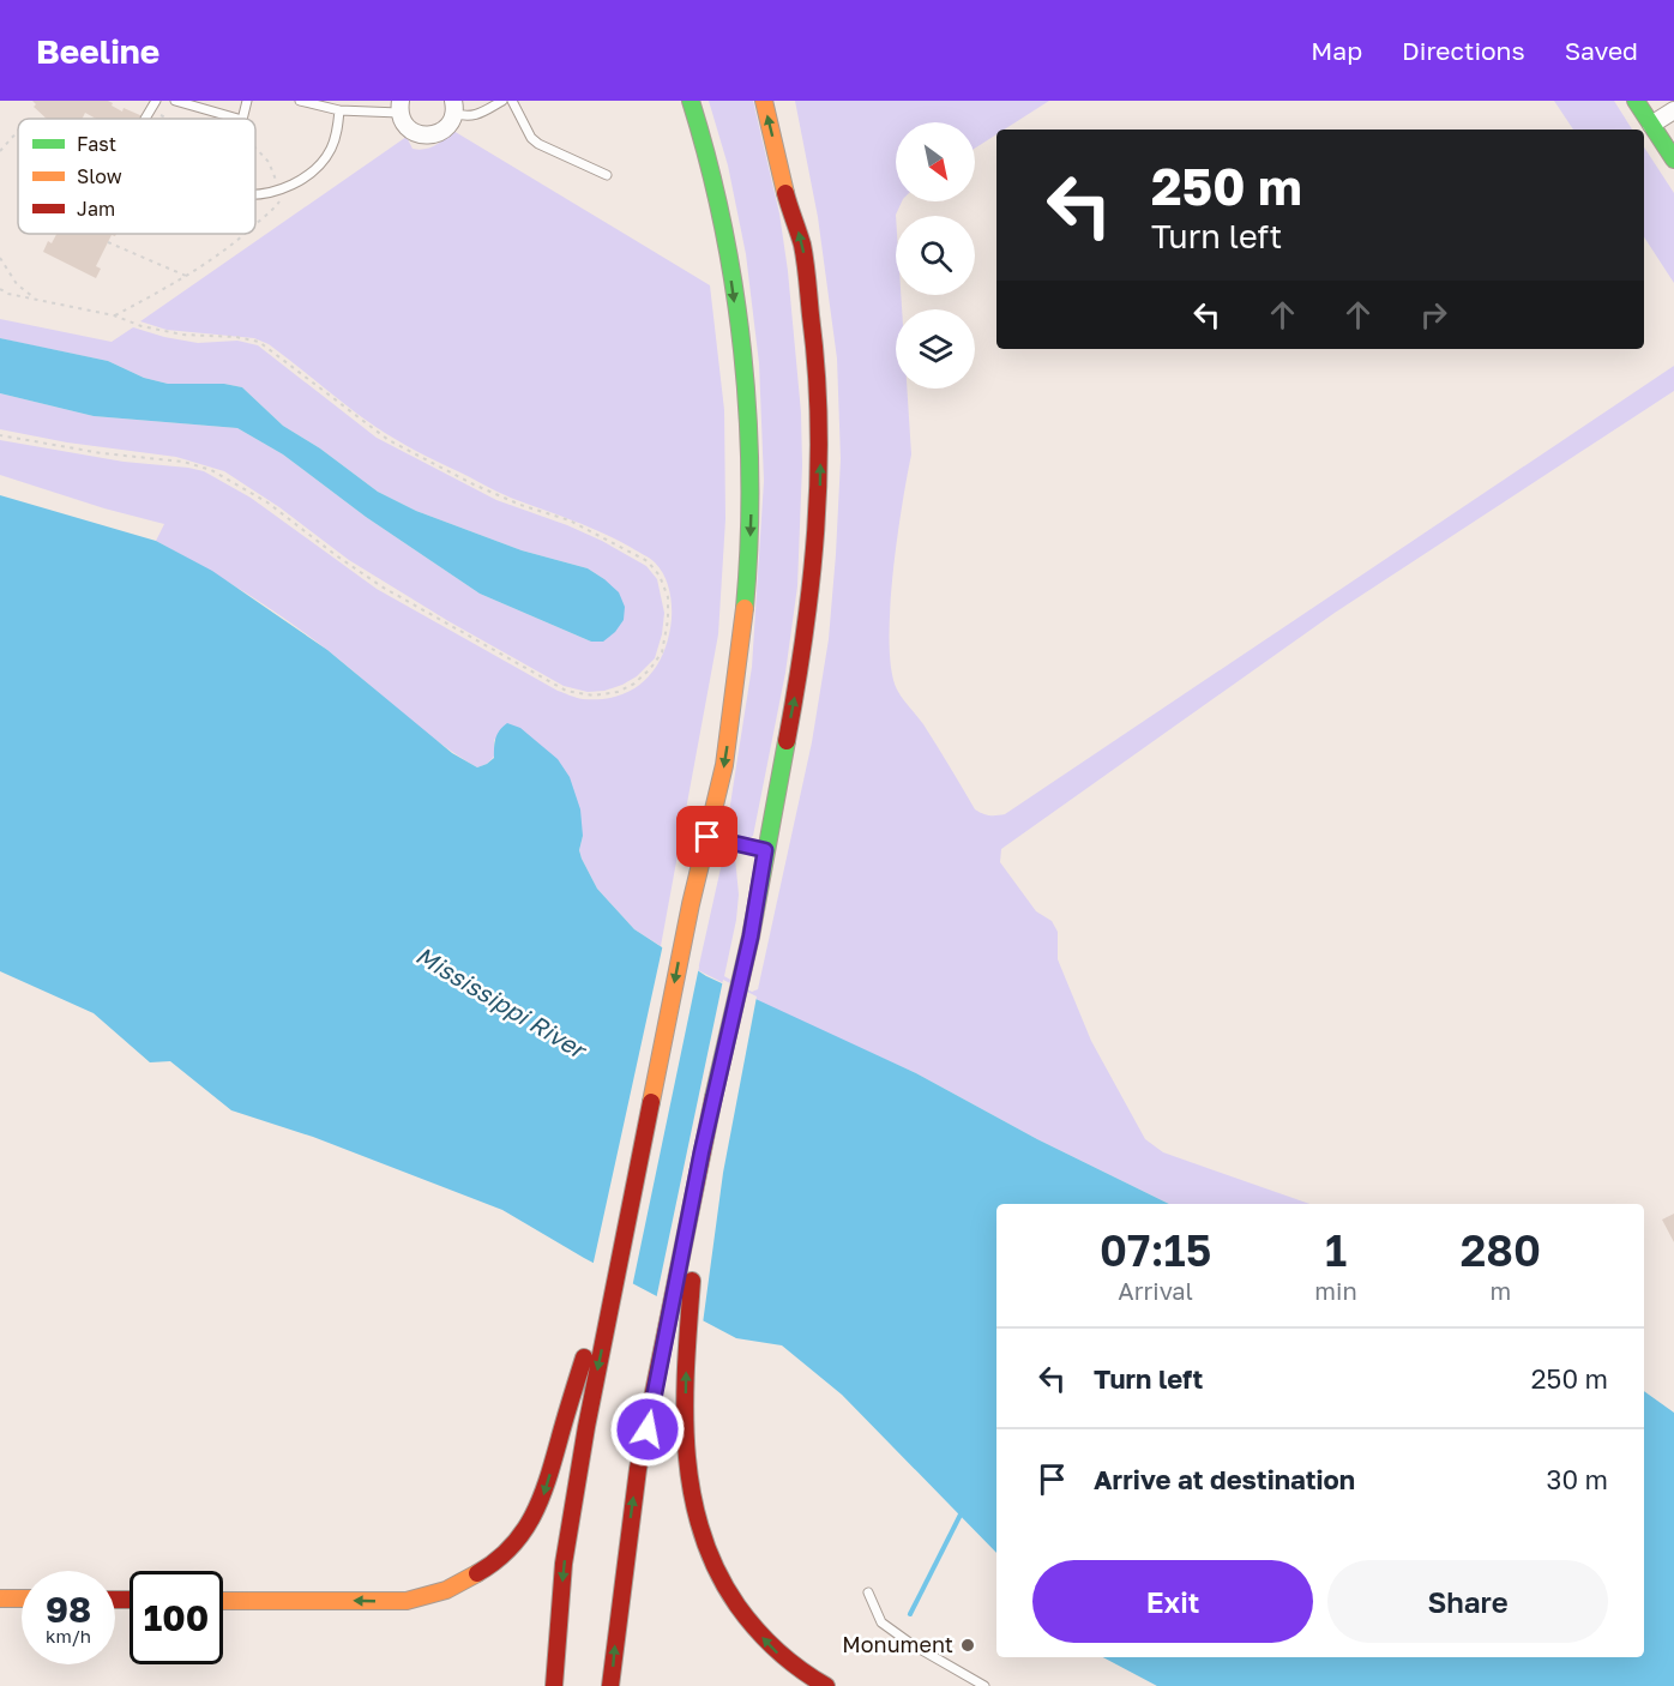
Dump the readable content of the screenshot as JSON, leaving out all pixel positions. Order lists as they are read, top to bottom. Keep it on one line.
{"water":["Mississippi River"],"places":["Monument"],"legend":["Fast","Slow","Jam"],"north":"bottom right","page":{"header":"Beeline","nav":["Map","Directions","Saved"],"turn":["250 m","Turn left"],"eta":["07:15","Arrival","1","min","280","m"],"list":[{"name":"Turn left","value":"250 m"},{"name":"Arrive at destination","value":"30 m"}],"buttons":["Exit","Share"],"speed":"98 km/h","limit":"100"}}
